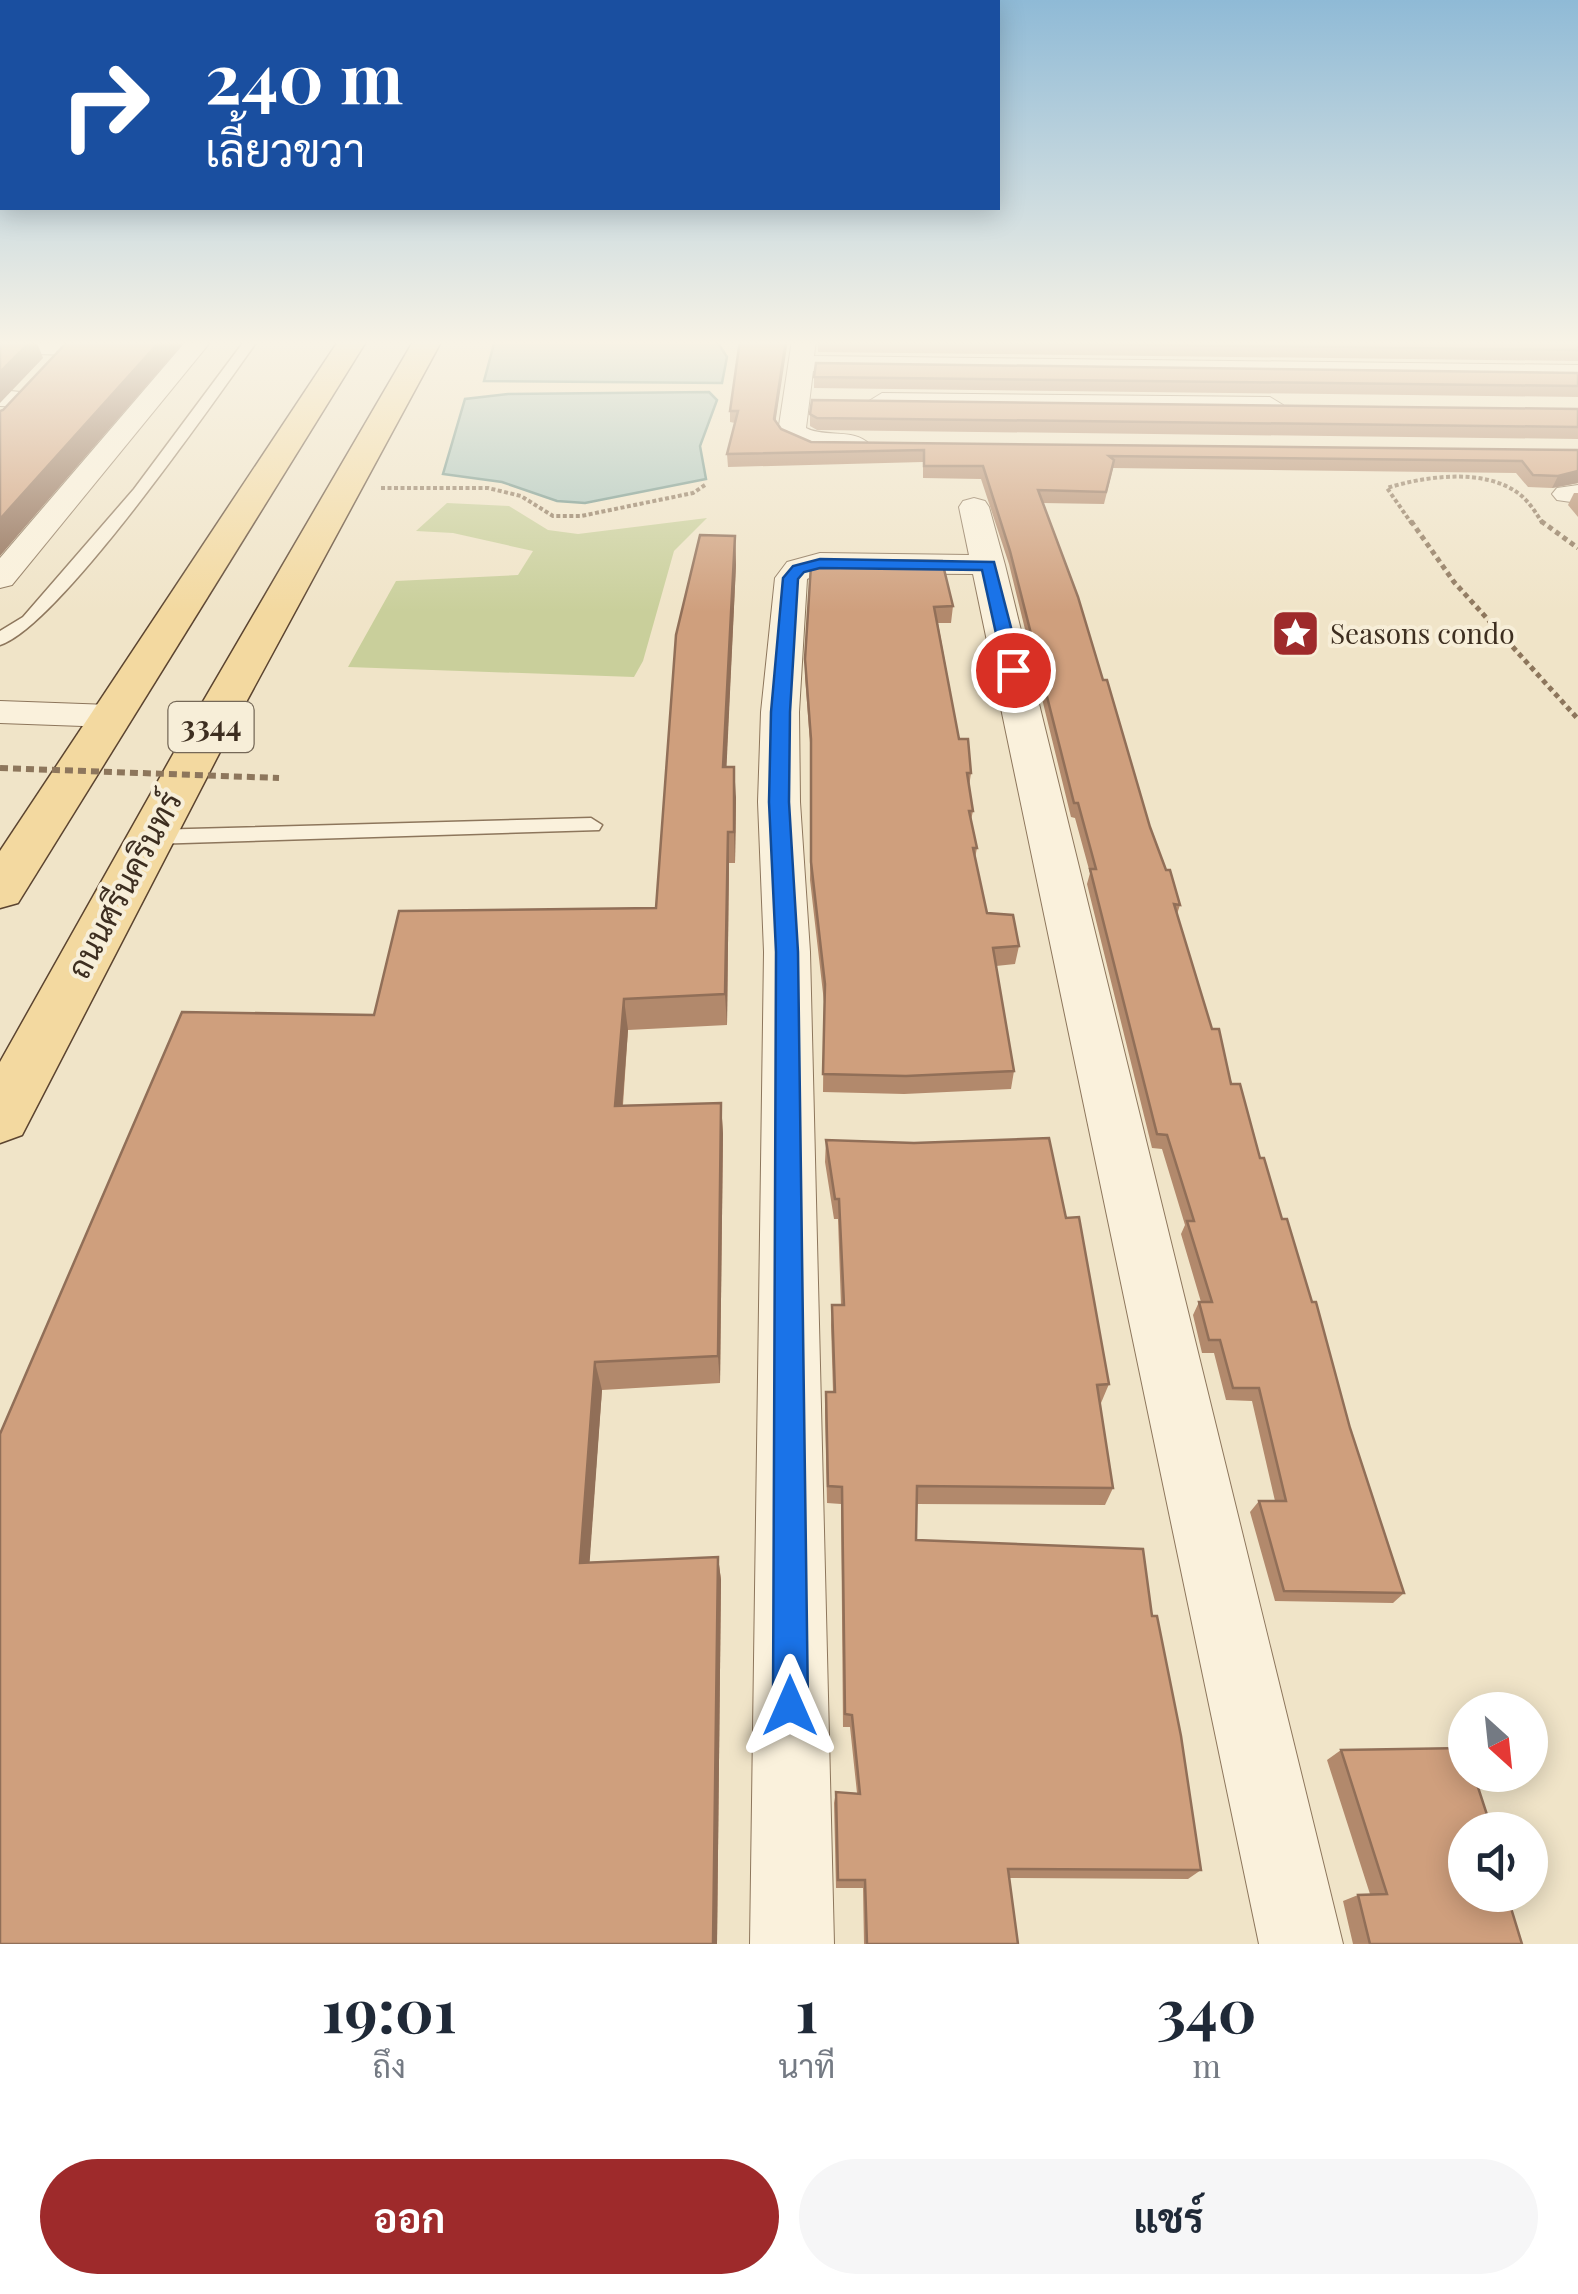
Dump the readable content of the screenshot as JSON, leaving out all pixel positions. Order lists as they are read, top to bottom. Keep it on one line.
{"streets":{"main road":["3344","ถนนศรีนครินทร์"]},"places":{"place":["Seasons condo"]},"north":"bottom right","page":{"turn":["240 m","เลี้ยวขวา"],"eta":["19:01","ถึง","1","นาที","340","m"],"buttons":["ออก","แชร์"]}}
